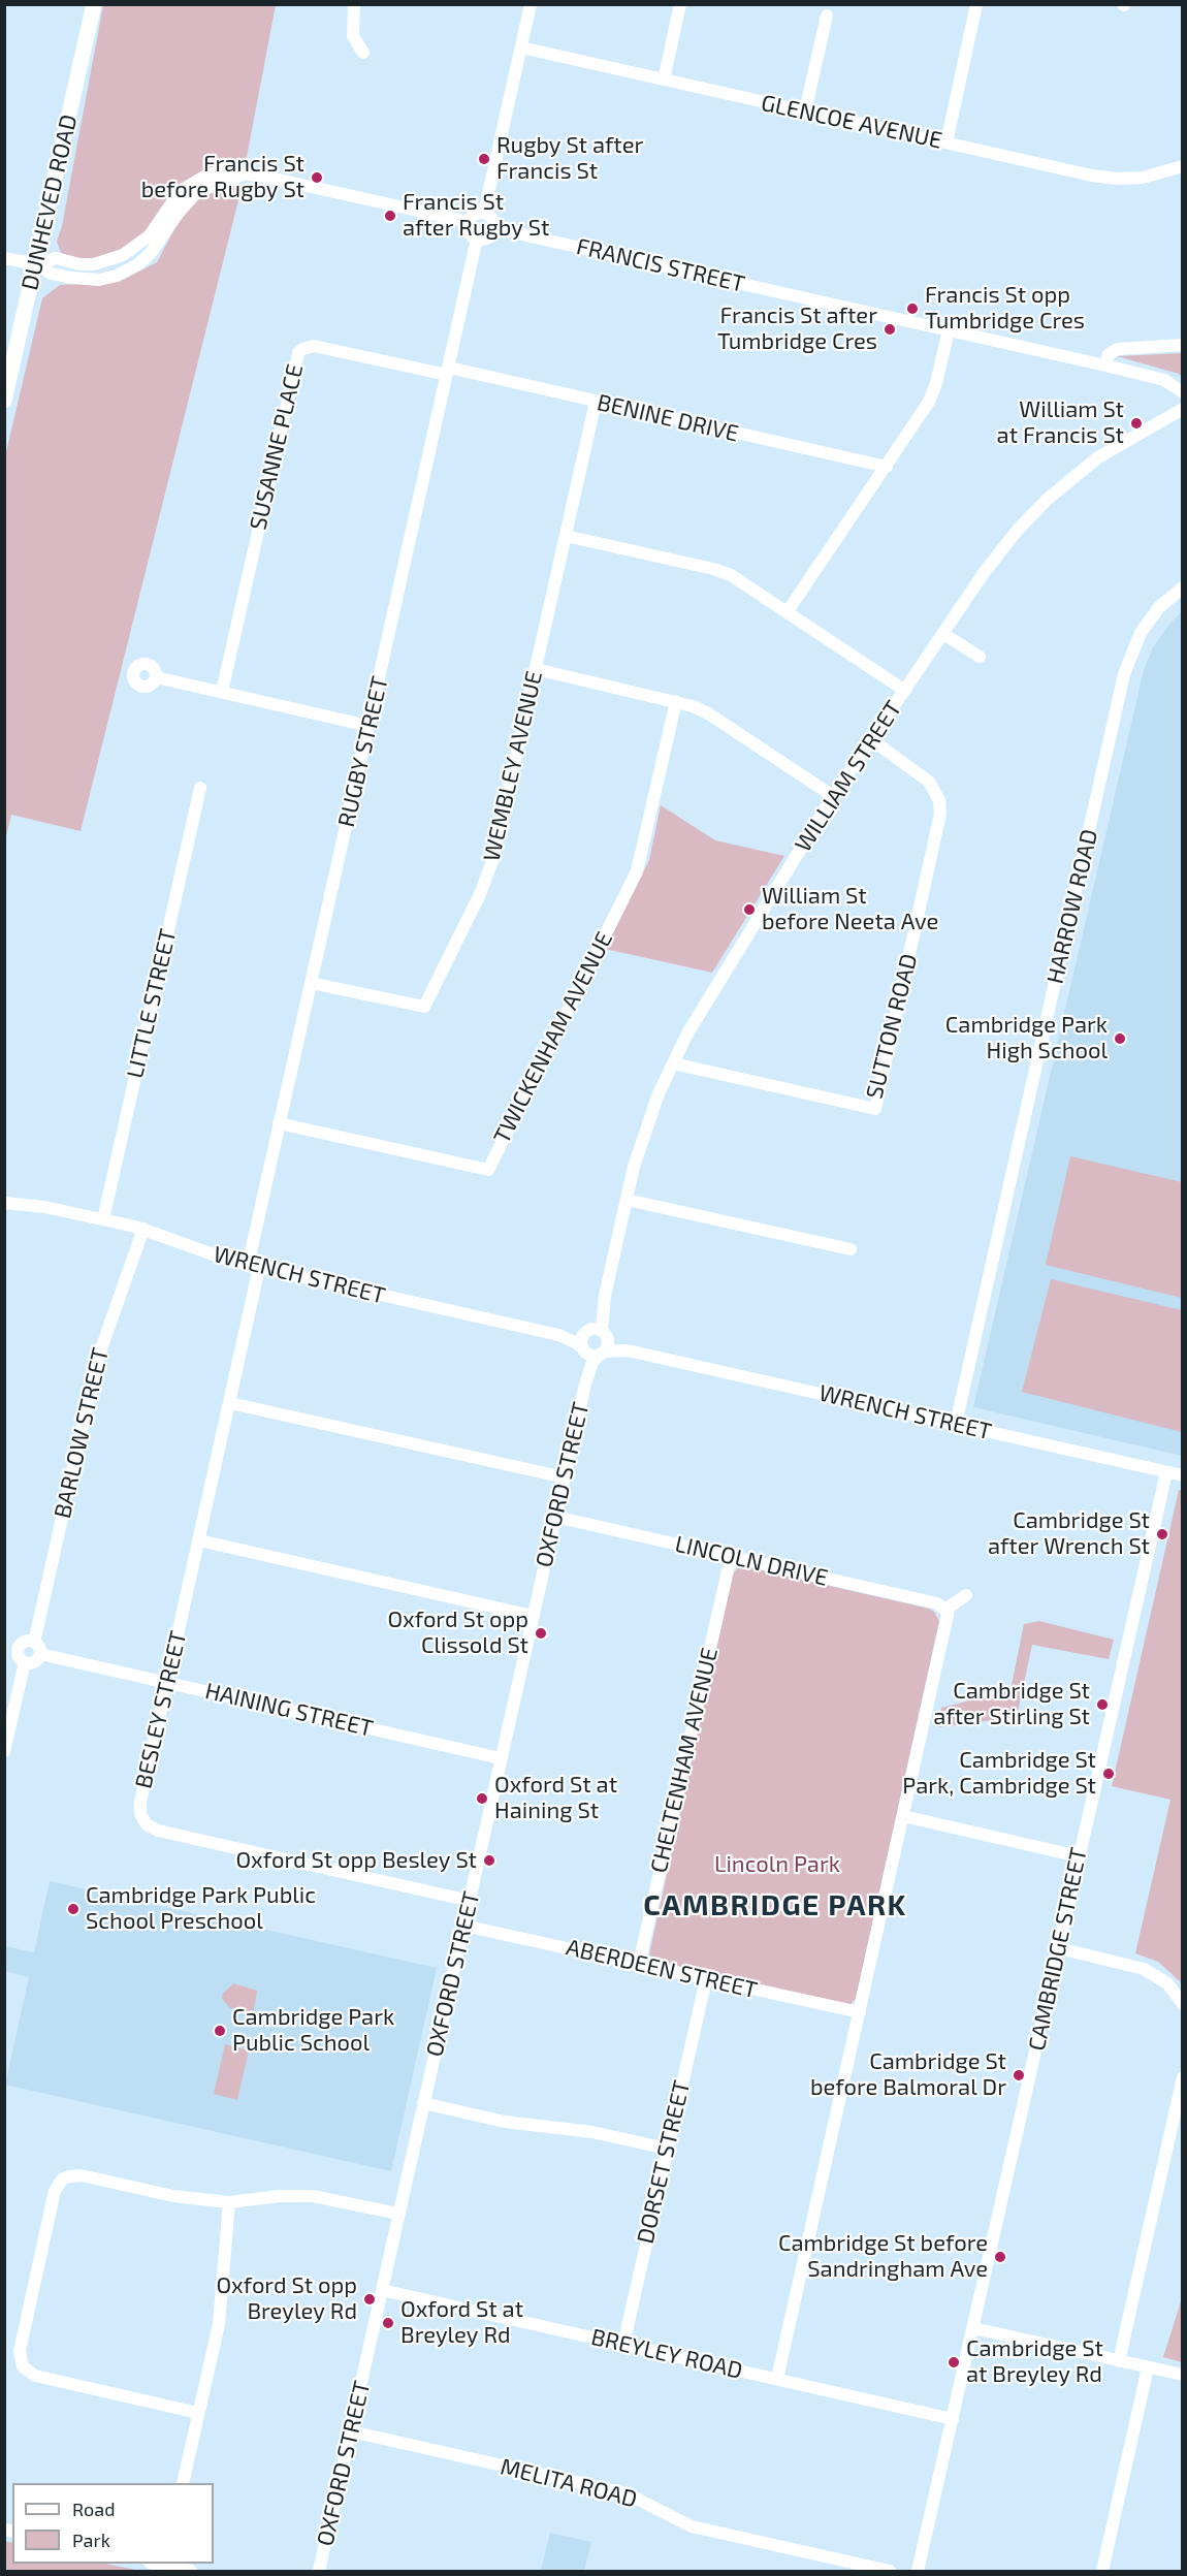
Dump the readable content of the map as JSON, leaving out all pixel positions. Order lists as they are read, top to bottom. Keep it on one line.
{"streets":{"main road":["DUNHEVED ROAD"],"street":["GLENCOE AVENUE","FRANCIS STREET","BENINE DRIVE","SUSANNE PLACE","RUGBY STREET","WEMBLEY AVENUE","WILLIAM STREET","HARROW ROAD","LITTLE STREET","SUTTON ROAD","TWICKENHAM AVENUE","WRENCH STREET","BARLOW STREET","OXFORD STREET","LINCOLN DRIVE","BESLEY STREET","HAINING STREET","CHELTENHAM AVENUE","CAMBRIDGE STREET","ABERDEEN STREET","DORSET STREET","BREYLEY ROAD","MELITA ROAD"]},"crossings":[["FRANCIS STREET","RUGBY STREET"],["BENINE DRIVE","SUSANNE PLACE"],["BENINE DRIVE","RUGBY STREET"],["BENINE DRIVE","WEMBLEY AVENUE"],["SUSANNE PLACE","RUGBY STREET"],["RUGBY STREET","WEMBLEY AVENUE"],["RUGBY STREET","TWICKENHAM AVENUE"],["RUGBY STREET","WRENCH STREET"],["RUGBY STREET","BESLEY STREET"],["WILLIAM STREET","SUTTON ROAD"],["WILLIAM STREET","WRENCH STREET"],["WILLIAM STREET","OXFORD STREET"],["HARROW ROAD","WRENCH STREET"],["LITTLE STREET","WRENCH STREET"],["WRENCH STREET","BARLOW STREET"],["WRENCH STREET","OXFORD STREET"],["WRENCH STREET","BESLEY STREET"],["WRENCH STREET","CAMBRIDGE STREET"],["BARLOW STREET","HAINING STREET"],["OXFORD STREET","LINCOLN DRIVE"],["OXFORD STREET","BESLEY STREET"],["OXFORD STREET","HAINING STREET"],["OXFORD STREET","ABERDEEN STREET"],["OXFORD STREET","BREYLEY ROAD"],["OXFORD STREET","MELITA ROAD"],["LINCOLN DRIVE","CHELTENHAM AVENUE"],["BESLEY STREET","HAINING STREET"],["CHELTENHAM AVENUE","ABERDEEN STREET"],["CAMBRIDGE STREET","BREYLEY ROAD"],["ABERDEEN STREET","DORSET STREET"],["DORSET STREET","BREYLEY ROAD"]],"districts":["CAMBRIDGE PARK"],"parks":["Lincoln Park"],"places":["Rugby St after Francis St","Francis St before Rugby St","Francis St after Rugby St","Francis St opp Tumbridge Cres","Francis St after Tumbridge Cres","William St at Francis St","William St before Neeta Ave","Cambridge Park High School","Cambridge St after Wrench St","Oxford St opp Clissold St","Cambridge St after Stirling St","Cambridge St Park, Cambridge St","Oxford St at Haining St","Oxford St opp Besley St","Cambridge Park Public School Preschool","Cambridge Park Public School","Cambridge St before Balmoral Dr","Cambridge St before Sandringham Ave","Oxford St opp Breyley Rd","Oxford St at Breyley Rd","Cambridge St at Breyley Rd"],"legend":["Road","Park"]}
